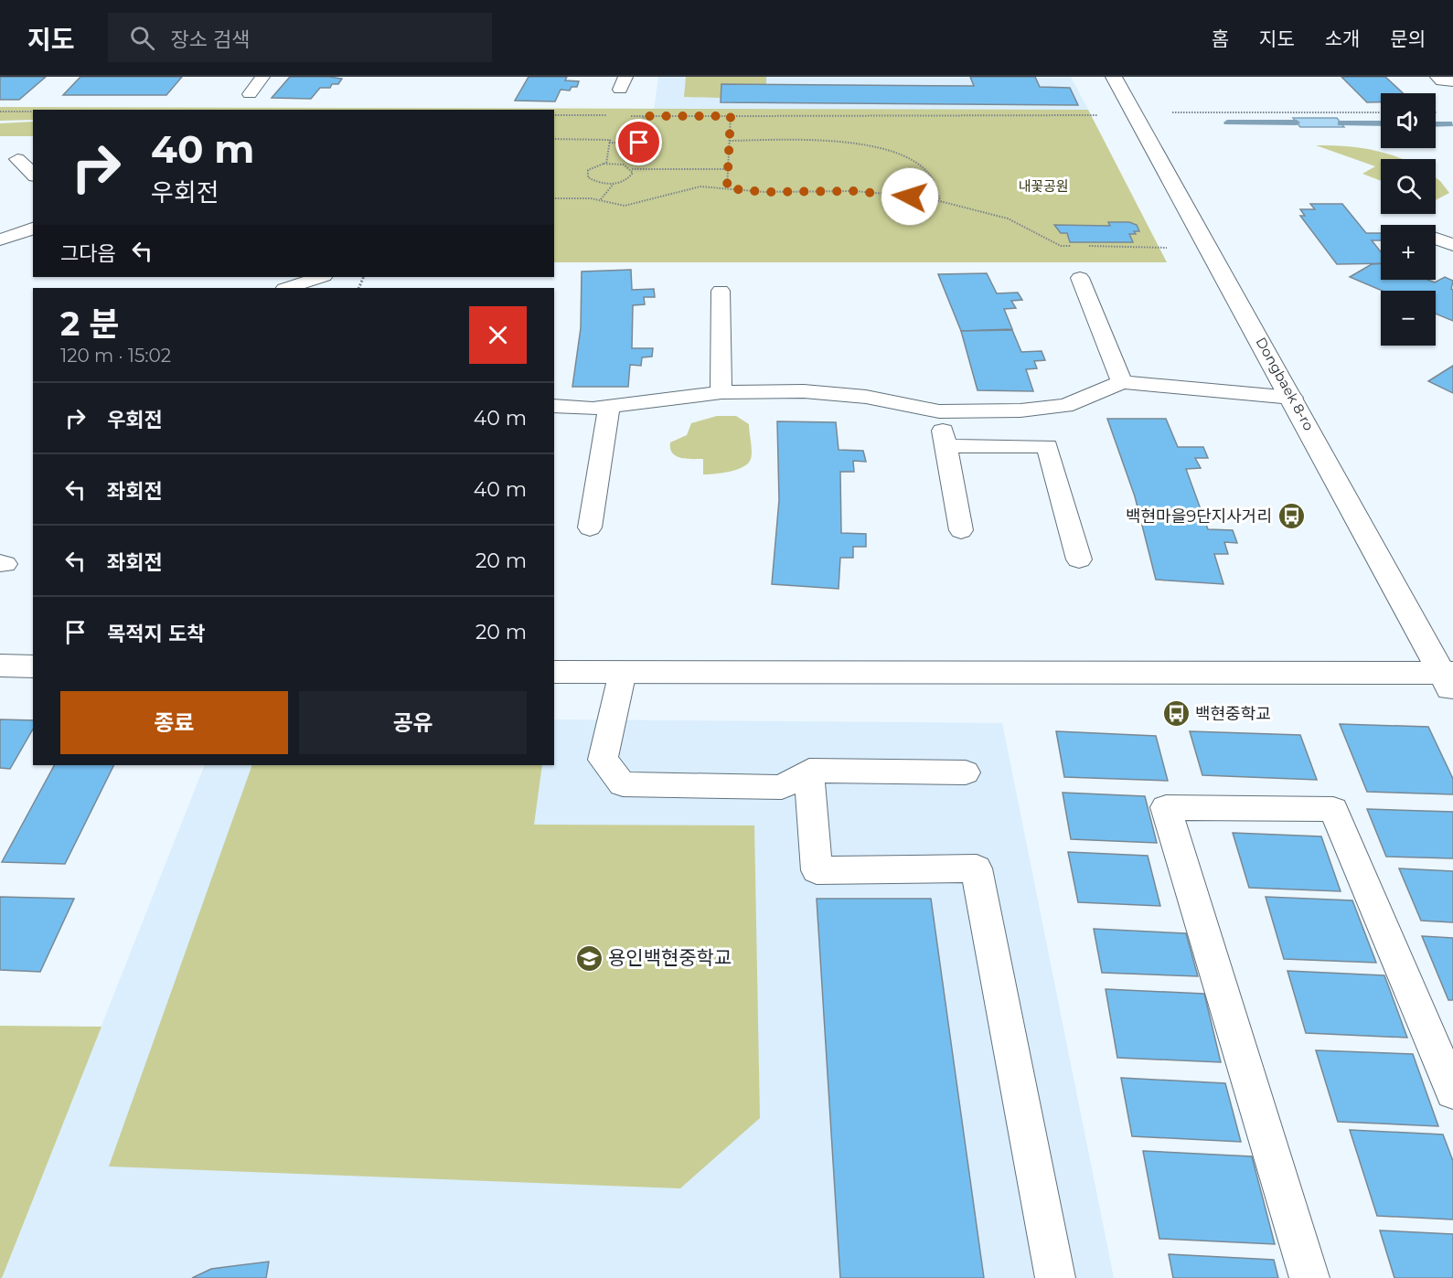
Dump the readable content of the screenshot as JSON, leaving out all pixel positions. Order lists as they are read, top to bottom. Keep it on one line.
{"streets":{"street":["Dongbaek 8-ro"]},"parks":["내꽃공원"],"places":{"bus stop":["백현마을9단지사거리","백현중학교"],"school or university":["용인백현중학교"]},"page":{"header":"지도","search":"장소 검색","nav":["홈","지도","소개","문의"],"map_buttons":["+","−"],"turn":["40 m","우회전"],"then":"그다음","heading":["2 분","120 m · 15:02"],"list":[{"name":"우회전","value":"40 m"},{"name":"좌회전","value":"40 m"},{"name":"좌회전","value":"20 m"},{"name":"목적지 도착","value":"20 m"}],"buttons":["종료","공유"]}}
